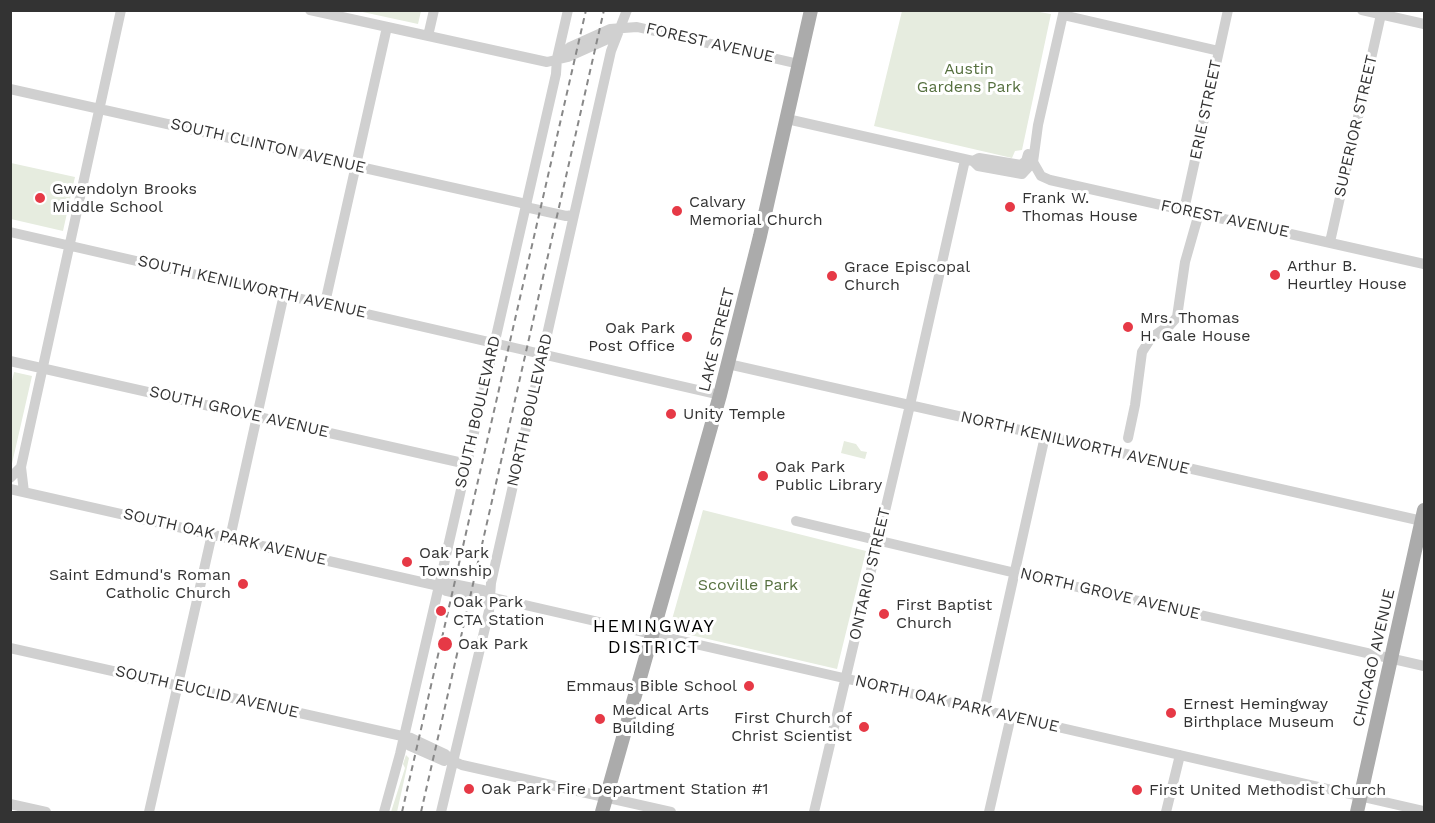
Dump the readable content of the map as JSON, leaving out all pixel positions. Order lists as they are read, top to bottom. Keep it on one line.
{"streets":{"main road":["LAKE STREET","CHICAGO AVENUE"],"street":["FOREST AVENUE","ERIE STREET","SUPERIOR STREET","SOUTH CLINTON AVENUE","SOUTH KENILWORTH AVENUE","NORTH BOULEVARD","SOUTH GROVE AVENUE","SOUTH BOULEVARD","NORTH KENILWORTH AVENUE","SOUTH OAK PARK AVENUE","ONTARIO STREET","NORTH GROVE AVENUE","SOUTH EUCLID AVENUE","NORTH OAK PARK AVENUE"]},"crossings":[["FOREST AVENUE","ERIE STREET"],["FOREST AVENUE","SUPERIOR STREET"],["FOREST AVENUE","LAKE STREET"],["FOREST AVENUE","NORTH BOULEVARD"],["SOUTH CLINTON AVENUE","NORTH BOULEVARD"],["SOUTH CLINTON AVENUE","SOUTH BOULEVARD"],["SOUTH KENILWORTH AVENUE","SOUTH BOULEVARD"],["LAKE STREET","NORTH KENILWORTH AVENUE"],["LAKE STREET","NORTH OAK PARK AVENUE"],["NORTH BOULEVARD","NORTH OAK PARK AVENUE"],["SOUTH GROVE AVENUE","SOUTH BOULEVARD"],["SOUTH BOULEVARD","SOUTH OAK PARK AVENUE"],["SOUTH BOULEVARD","SOUTH EUCLID AVENUE"],["SOUTH BOULEVARD","NORTH OAK PARK AVENUE"],["NORTH KENILWORTH AVENUE","ONTARIO STREET"],["NORTH KENILWORTH AVENUE","CHICAGO AVENUE"],["SOUTH OAK PARK AVENUE","NORTH OAK PARK AVENUE"],["ONTARIO STREET","NORTH GROVE AVENUE"],["ONTARIO STREET","NORTH OAK PARK AVENUE"],["NORTH GROVE AVENUE","CHICAGO AVENUE"],["CHICAGO AVENUE","NORTH OAK PARK AVENUE"]],"districts":["HEMINGWAY DISTRICT"],"parks":["Austin Gardens Park","Scoville Park"],"places":["Gwendolyn Brooks Middle School","Frank W. Thomas House","Calvary Memorial Church","Arthur B. Heurtley House","Grace Episcopal Church","Mrs. Thomas H. Gale House","Oak Park Post Office","Unity Temple","Oak Park Public Library","Oak Park Township","Saint Edmund's Roman Catholic Church","Oak Park CTA Station","First Baptist Church","Oak Park","Emmaus Bible School","Ernest Hemingway Birthplace Museum","Medical Arts Building","First Church of Christ Scientist","Oak Park Fire Department Station #1","First United Methodist Church"]}
